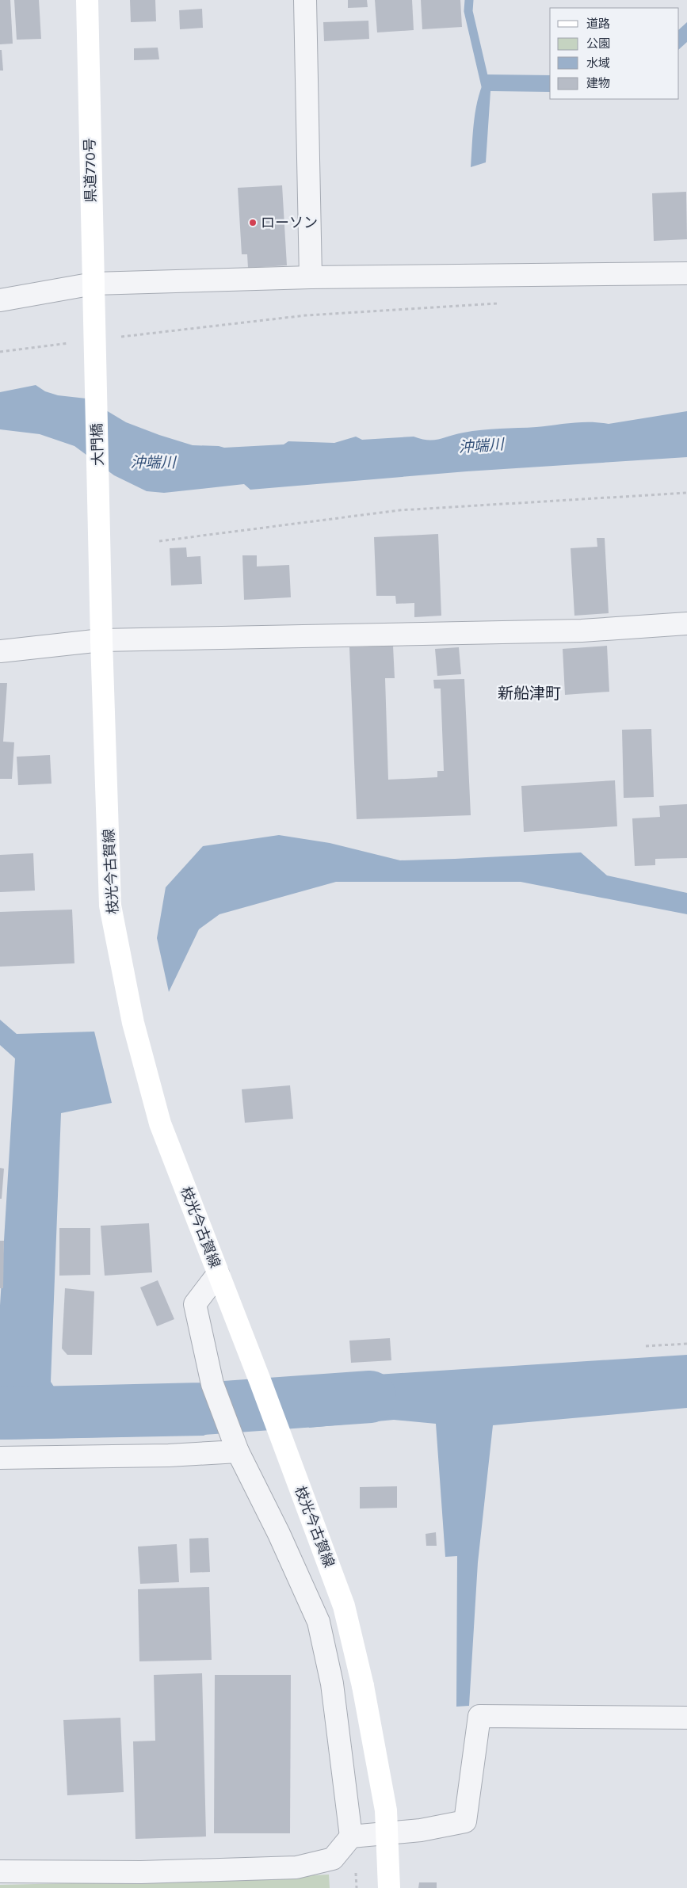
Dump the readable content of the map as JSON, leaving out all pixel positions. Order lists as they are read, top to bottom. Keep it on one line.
{"streets":{"main road":["県道770号","大門橋","枝光今古賀線"]},"crossings":[["県道770号","大門橋"],["大門橋","枝光今古賀線"]],"districts":["新船津町"],"water":["沖端川"],"places":["ローソン"],"legend":["道路","公園","水域","建物"]}
